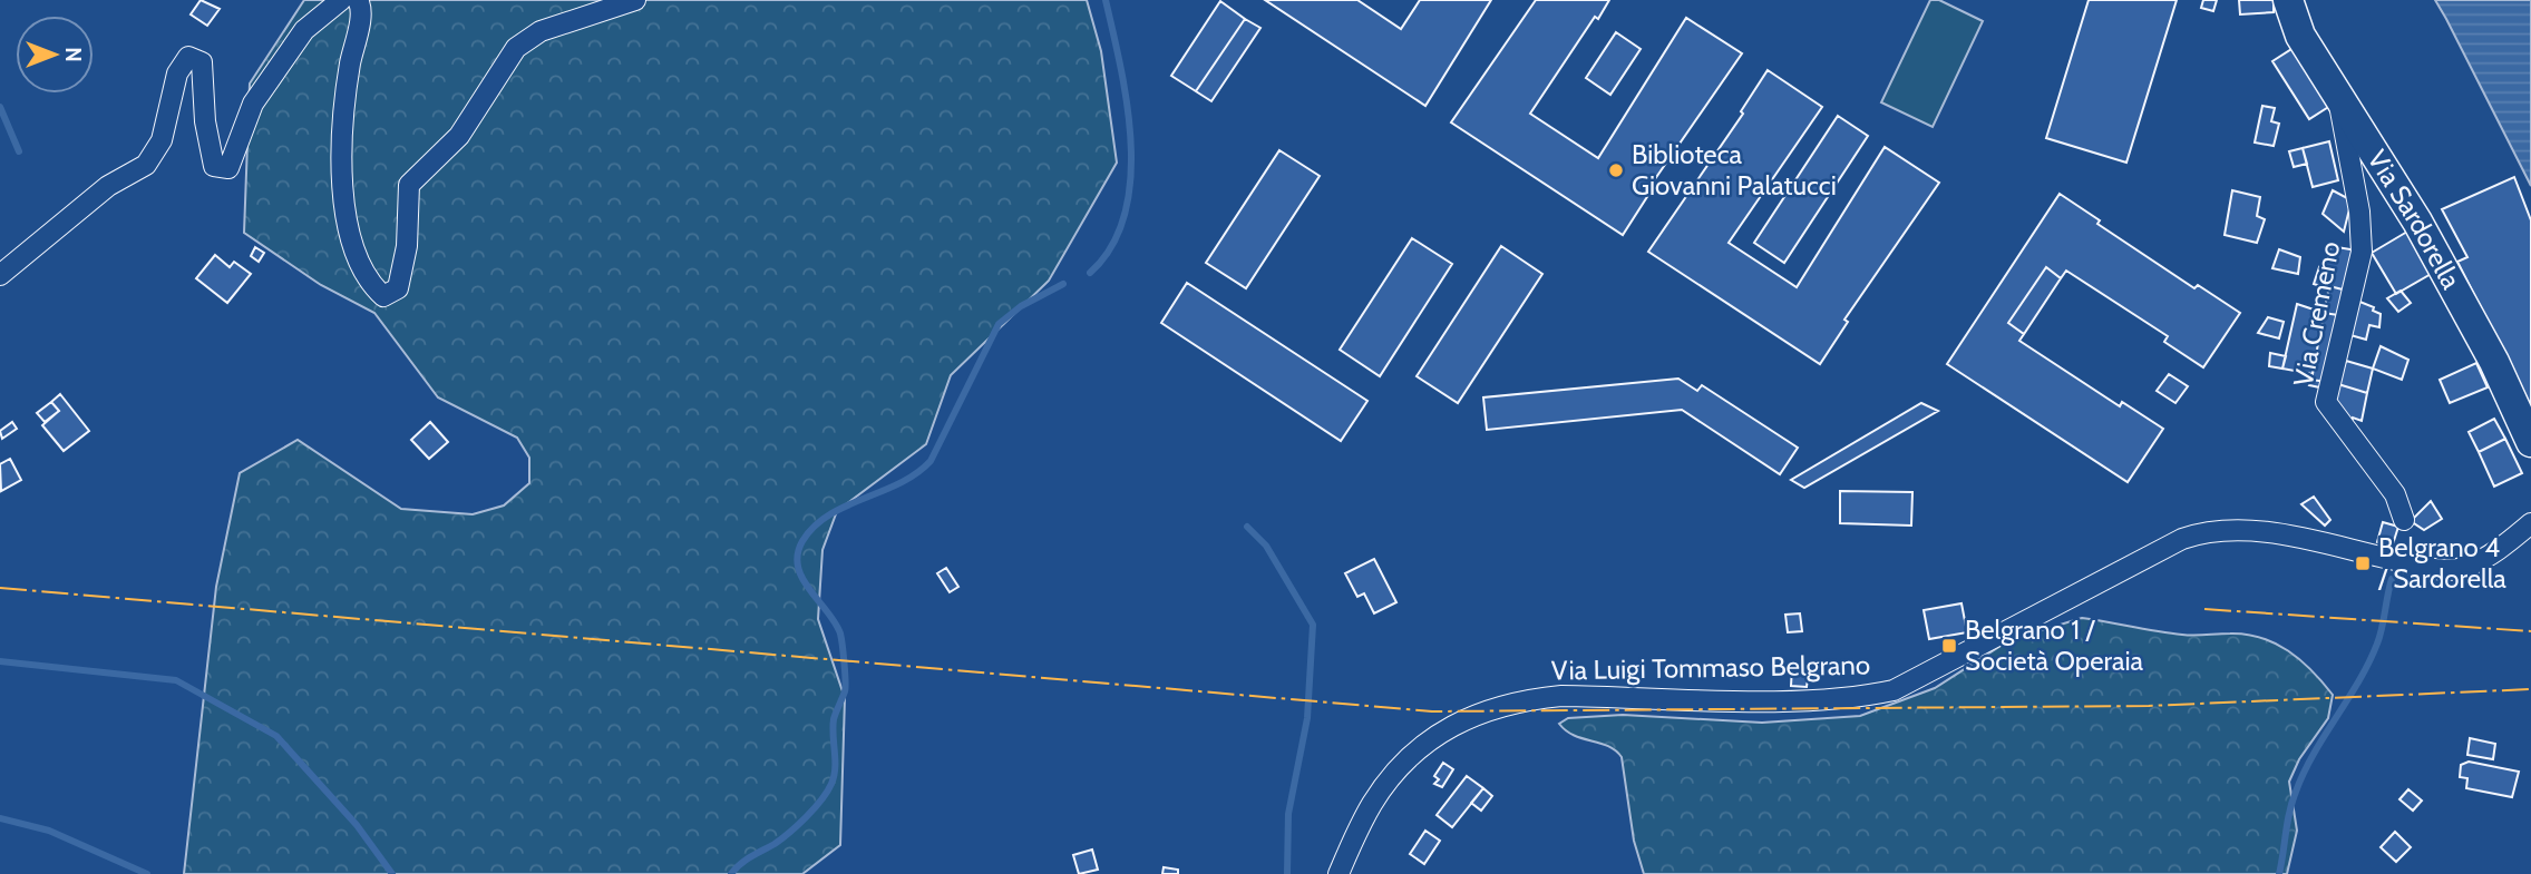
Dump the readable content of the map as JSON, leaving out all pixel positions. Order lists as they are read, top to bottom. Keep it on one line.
{"streets":{"main road":["Via Sardorella"],"street":["Via Cremeno","Via Luigi Tommaso Belgrano"]},"crossings":[["Via Sardorella","Via Cremeno"]],"places":{"other":["Biblioteca Giovanni Palatucci"],"transit":["Belgrano 4 / Sardorella","Belgrano 1 / Società Operaia"]},"north":"right"}
